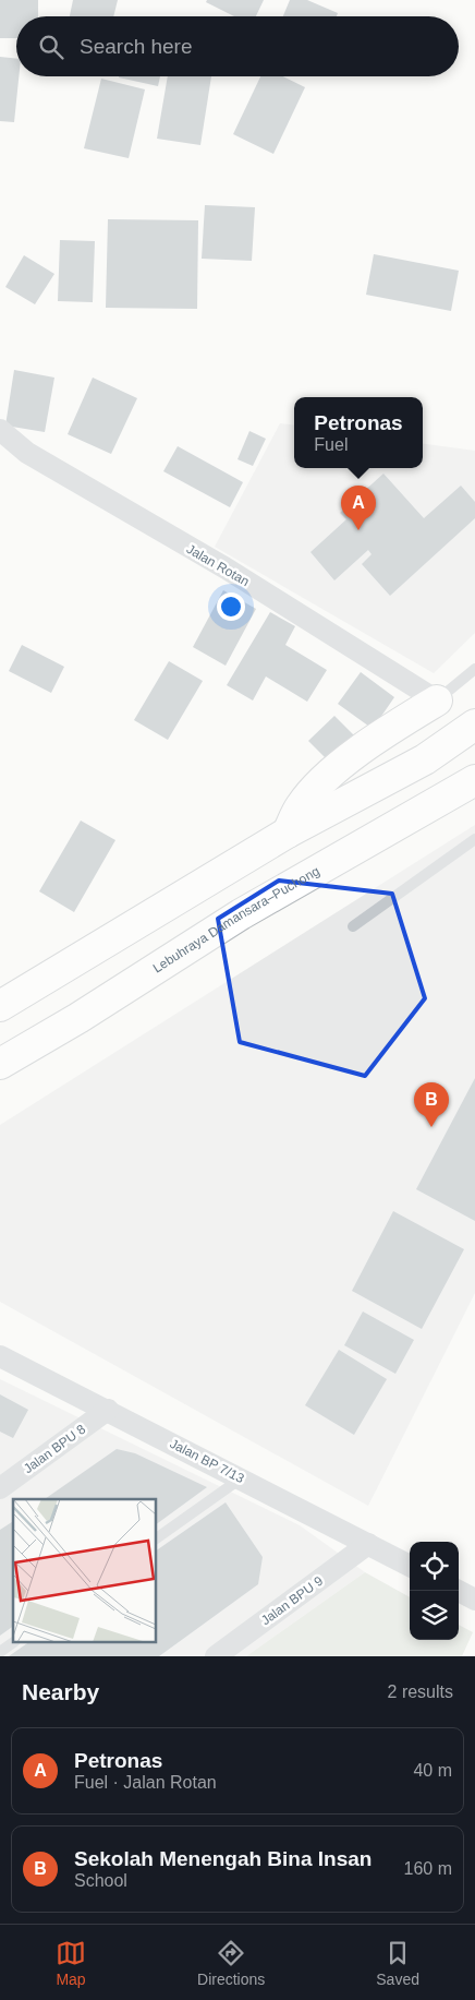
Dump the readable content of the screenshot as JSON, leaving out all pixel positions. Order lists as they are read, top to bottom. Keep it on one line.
{"streets":{"highway":["Lebuhraya Damansara–Puchong"],"street":["Jalan Rotan","Jalan BPU 8","Jalan BP 7/13","Jalan BPU 9"]},"crossings":[["Jalan BPU 8","Jalan BP 7/13"],["Jalan BP 7/13","Jalan BPU 9"]],"page":{"search":"Search here","popup":["Petronas","Fuel"],"pins":["A","B"],"heading":["Nearby","2 results"],"list":[{"mark":"A","name":"Petronas","note":"Fuel · Jalan Rotan","value":"40 m"},{"mark":"B","name":"Sekolah Menengah Bina Insan","note":"School","value":"160 m"}],"nav":["Map","Directions","Saved"]}}
